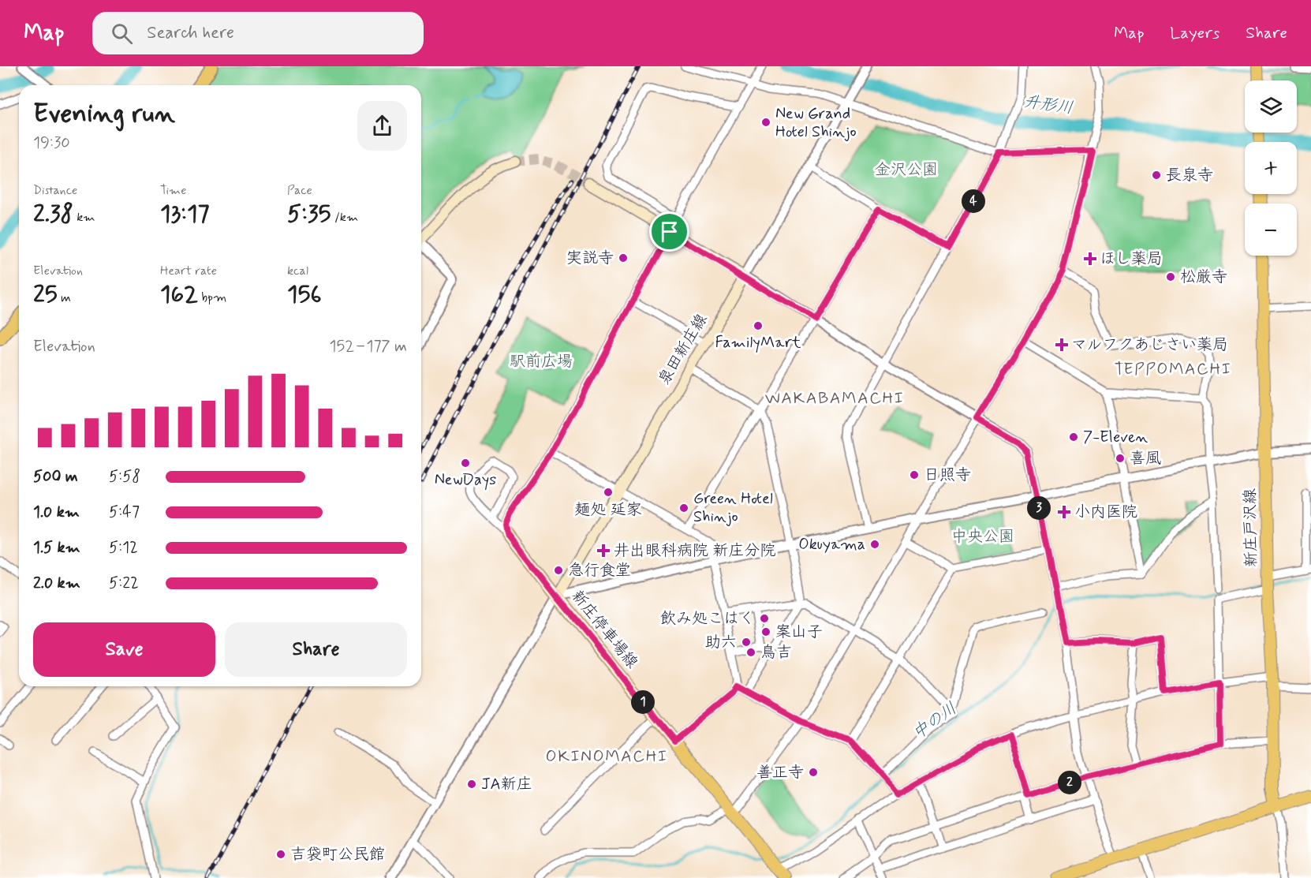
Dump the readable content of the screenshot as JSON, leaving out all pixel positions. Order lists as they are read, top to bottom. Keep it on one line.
{"streets":{"main road":["泉田新庄線","新庄戸沢線","新庄停車場線"]},"crossings":[["泉田新庄線","新庄停車場線"]],"districts":["TEPPOMACHI","WAKABAMACHI","OKINOMACHI"],"water":["升形川","中の川"],"parks":["金沢公園","駅前広場","中央公園"],"places":{"other":["New Grand Hotel Shinjo","長泉寺","実説寺","松厳寺","FamilyMart","7-Eleven","喜風","NewDays","日照寺","麺処 延家","Green Hotel Shinjo","Okuyama","急行食堂","飲み処こはく","案山子","助六","鳥吉","善正寺","JA新庄","吉袋町公民館"],"health":["ほし薬局","マルフクあじさい薬局","小内医院","井出眼科病院 新庄分院"]},"page":{"header":"Map","search":"Search here","nav":["Map","Layers","Share"],"map_buttons":["+","−"],"heading":["Evening run","19:30"],"stats":[["Distance","2.38 km"],["Time","13:17"],["Pace","5:35 /km"],["Elevation","25 m"],["Heart rate","162 bpm"],["kcal","156"]],"pins":["4","3","1","2"],"chart":["Elevation","152–177 m"],"list":[{"name":"500 m","note":"5:58"},{"name":"1.0 km","note":"5:47"},{"name":"1.5 km","note":"5:12"},{"name":"2.0 km","note":"5:22"}],"buttons":["Save","Share"]}}
